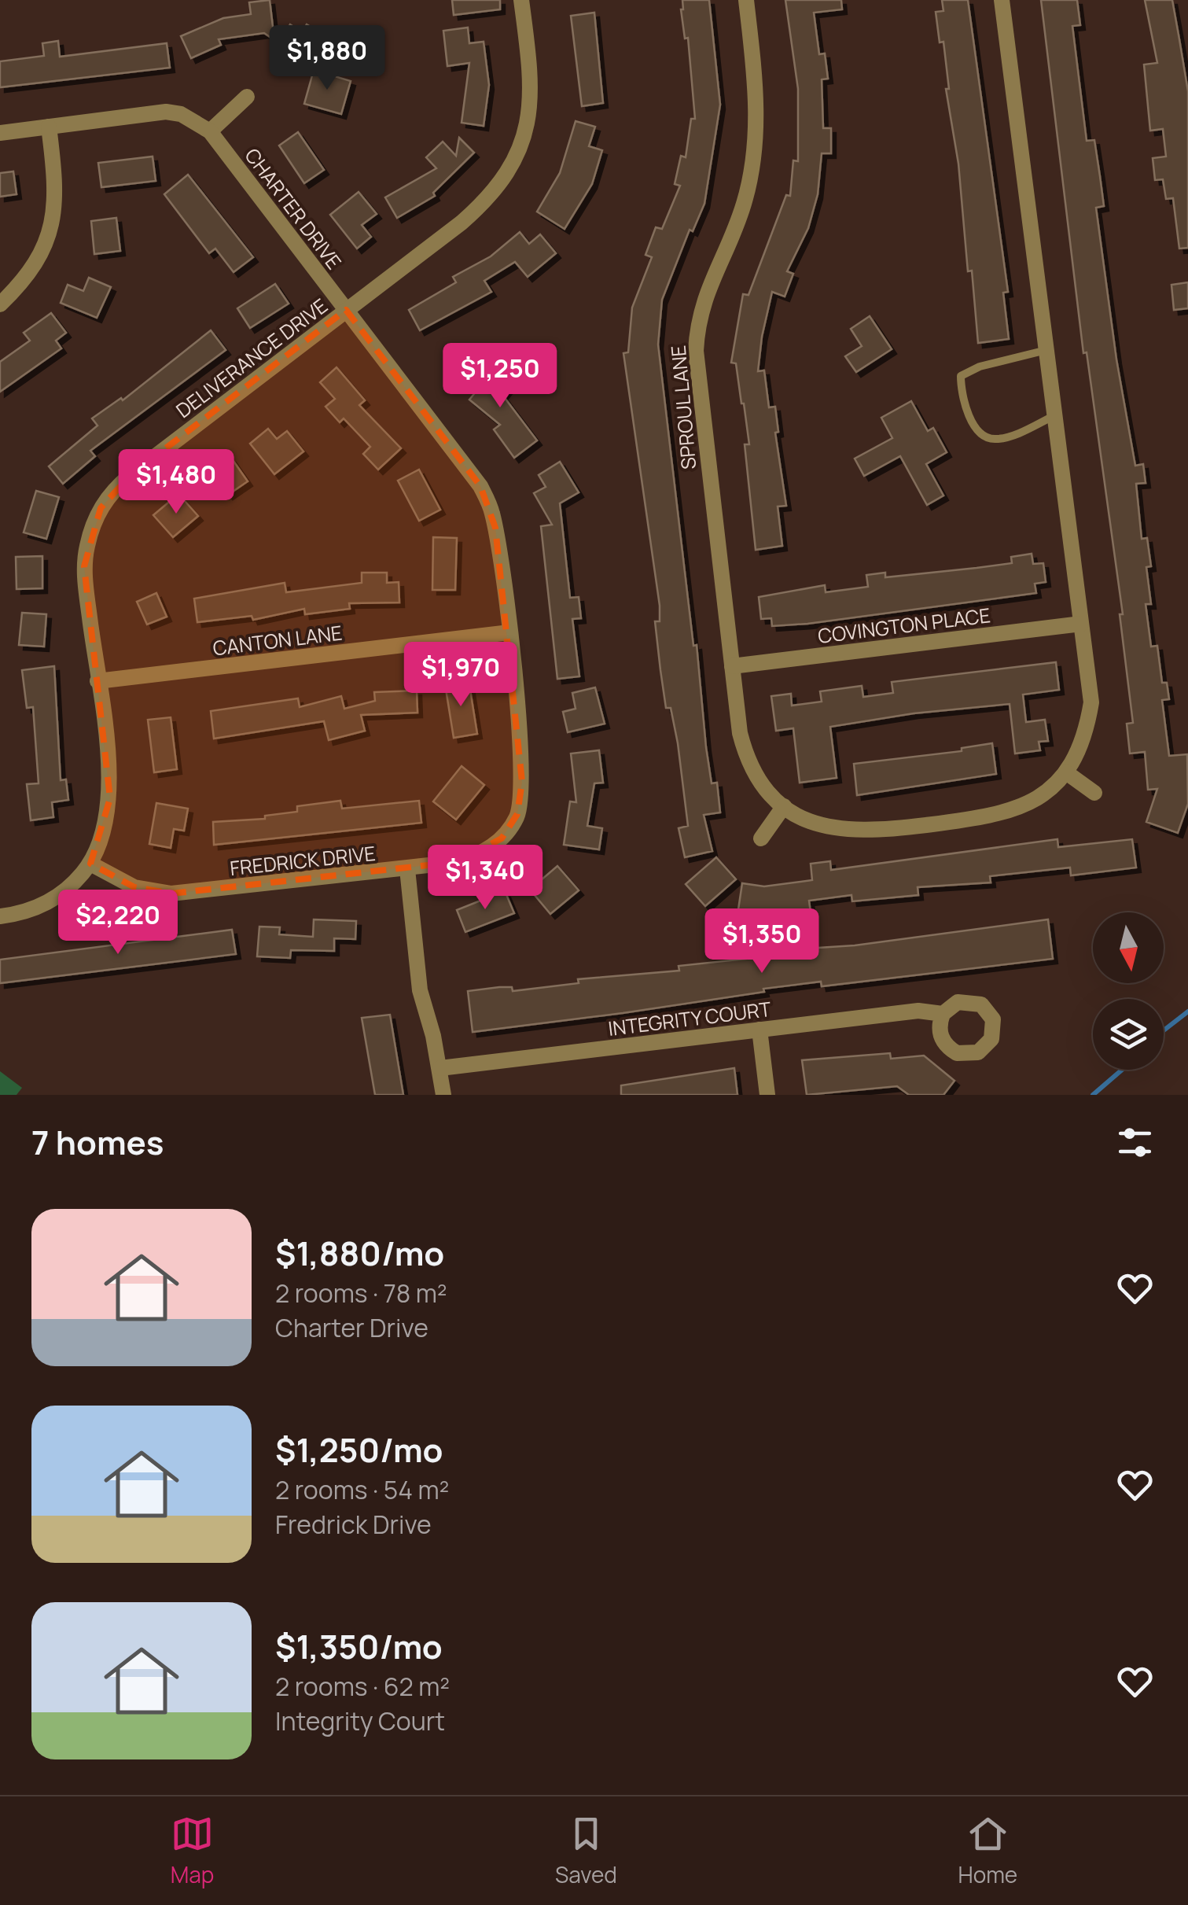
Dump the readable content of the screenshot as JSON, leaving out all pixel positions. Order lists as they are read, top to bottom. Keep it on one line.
{"streets":{"street":["CHARTER DRIVE","DELIVERANCE DRIVE","SPROUL LANE","COVINGTON PLACE","CANTON LANE","FREDRICK DRIVE","INTEGRITY COURT"]},"crossings":[["CHARTER DRIVE","DELIVERANCE DRIVE"],["CHARTER DRIVE","FREDRICK DRIVE"],["DELIVERANCE DRIVE","CANTON LANE"],["DELIVERANCE DRIVE","FREDRICK DRIVE"],["SPROUL LANE","COVINGTON PLACE"],["CANTON LANE","FREDRICK DRIVE"]],"north":"bottom","page":{"price":["$1,880","$1,250","$1,480","$1,970","$1,340","$2,220","$1,350"],"heading":"7 homes","list":[{"name":"$1,880/mo","note":"2 rooms · 78 m² · Charter Drive"},{"name":"$1,250/mo","note":"2 rooms · 54 m² · Fredrick Drive"},{"name":"$1,350/mo","note":"2 rooms · 62 m² · Integrity Court"}],"tabs":["Map","Saved","Home"]}}
